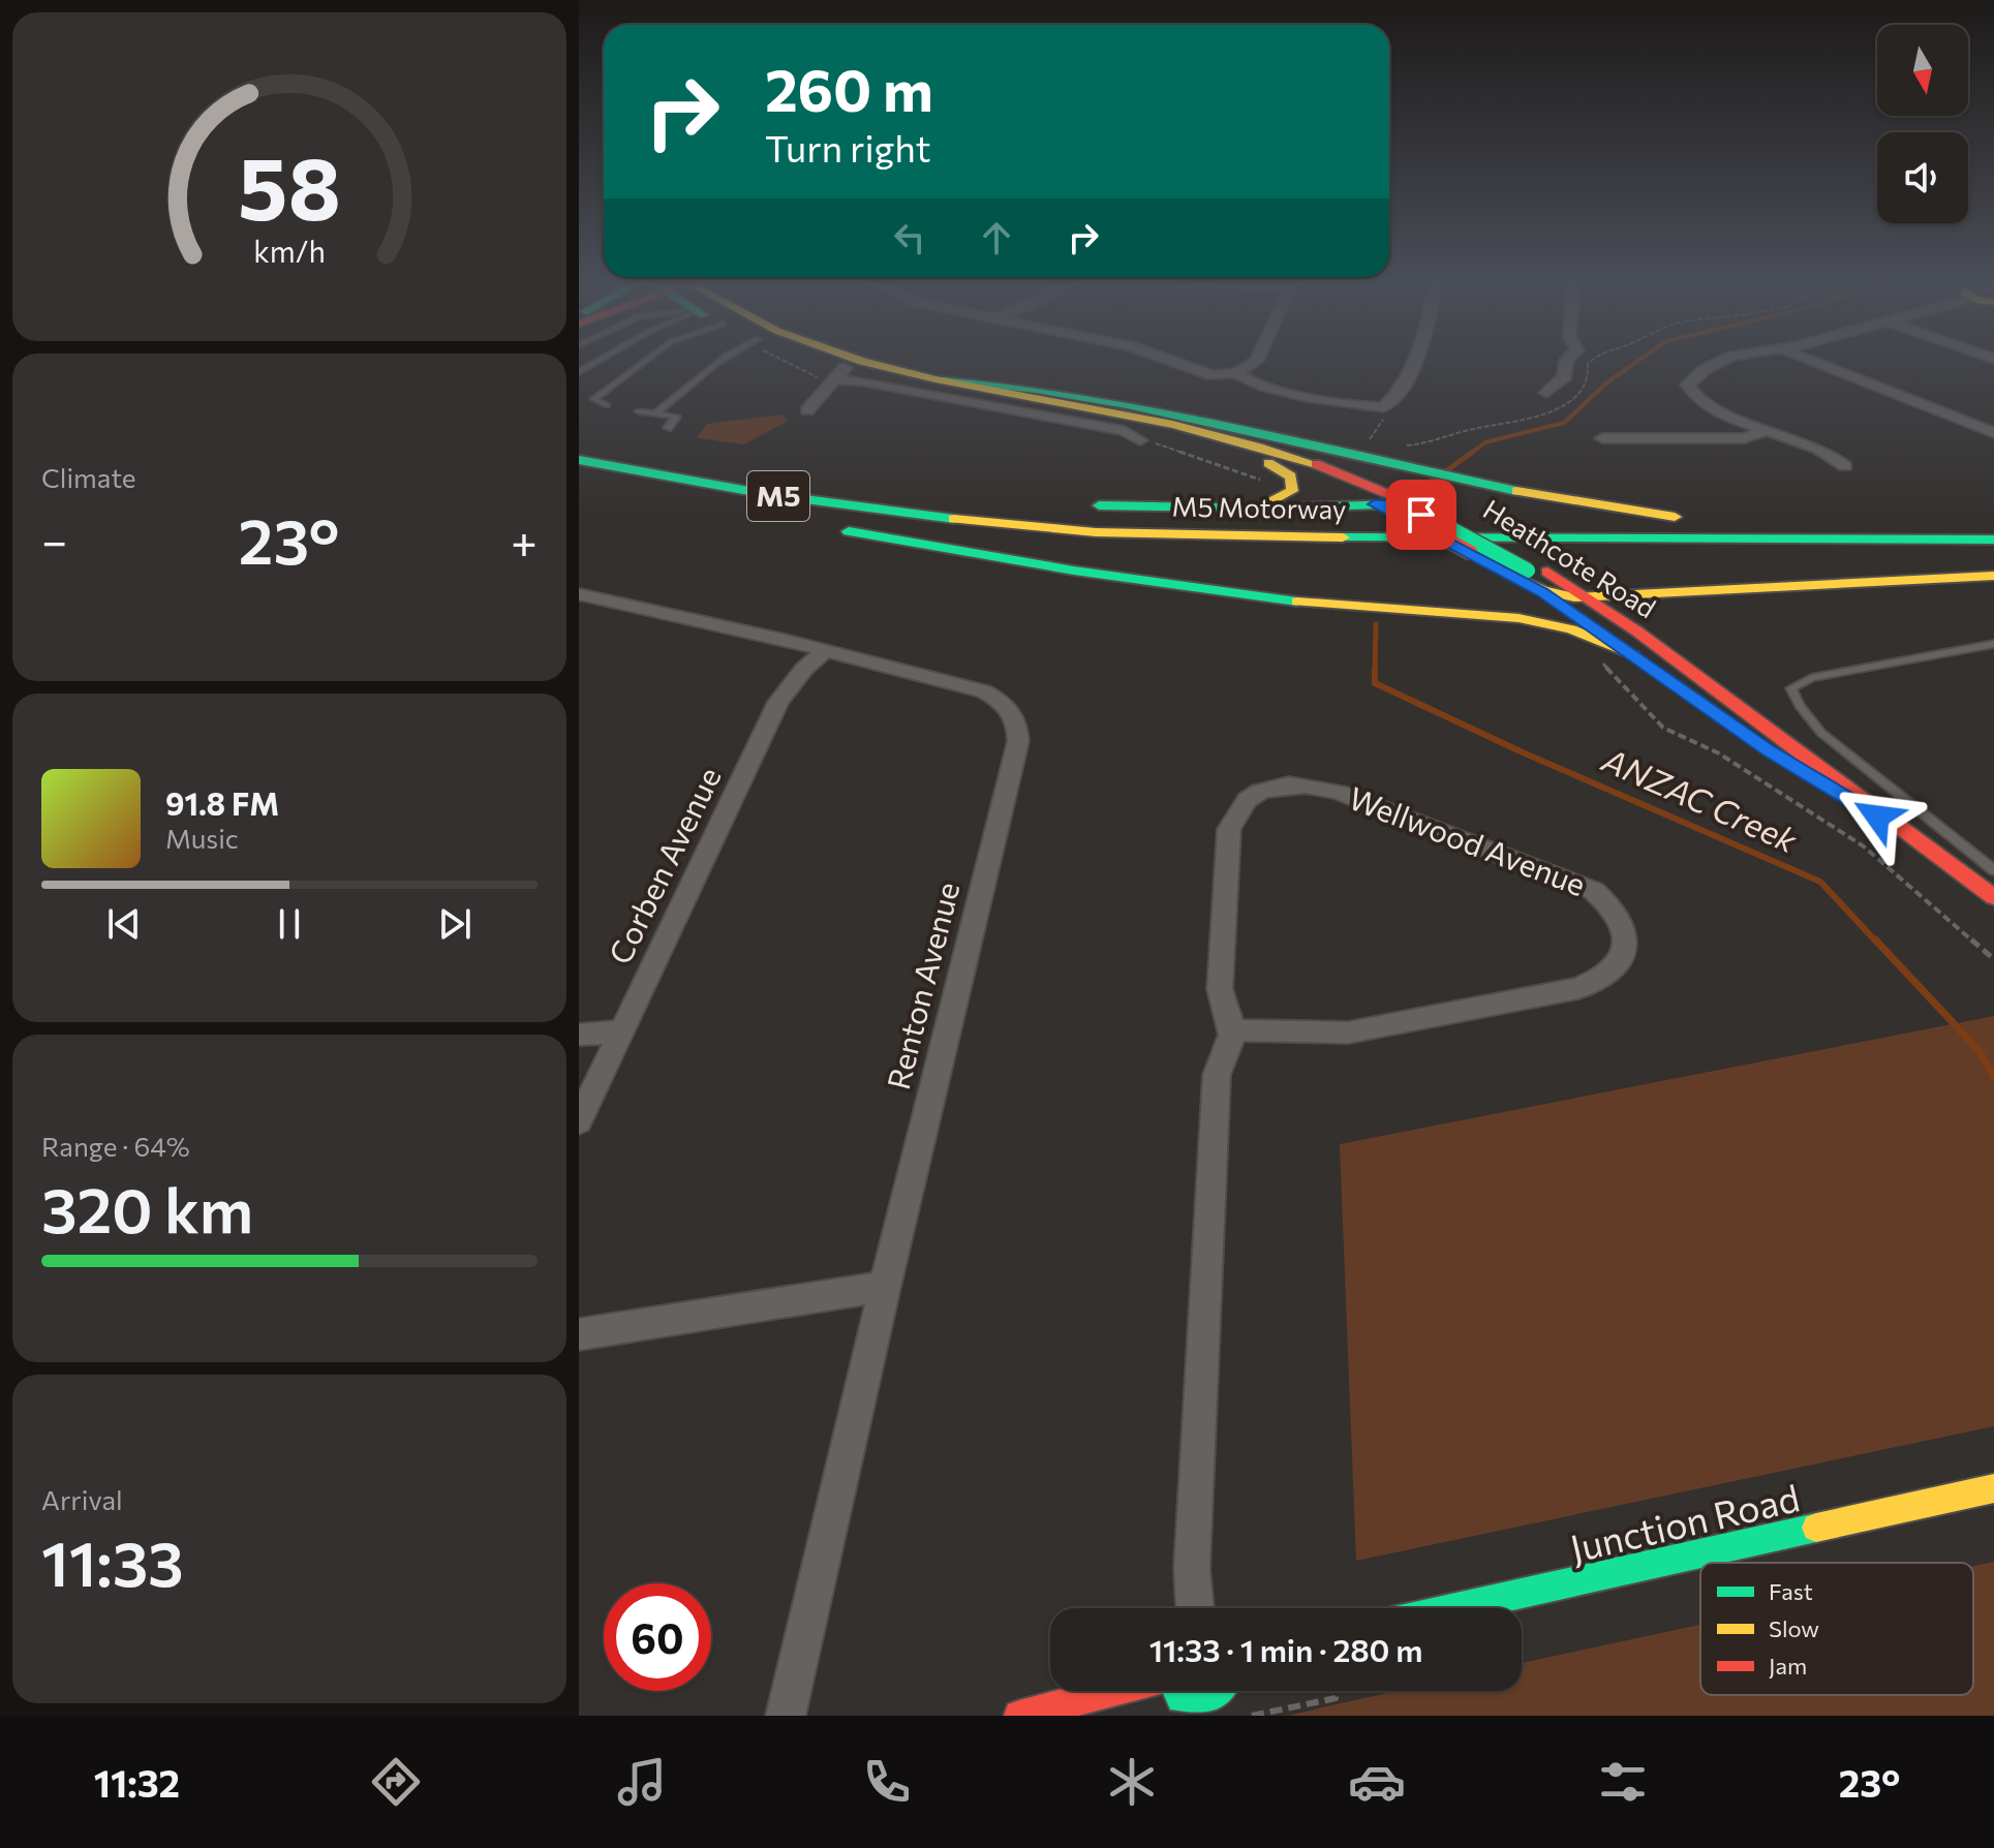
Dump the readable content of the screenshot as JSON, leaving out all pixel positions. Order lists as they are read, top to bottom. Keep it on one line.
{"streets":{"main road":["M5","M5 Motorway","Heathcote Road","Junction Road"],"street":["Wellwood Avenue","Corben Avenue","Renton Avenue"]},"crossings":[["Corben Avenue","Renton Avenue"]],"water":["ANZAC Creek"],"legend":["Fast","Slow","Jam"],"north":"bottom","page":{"turn":["260 m","Turn right"],"tile":["Climate",["Range · 64%","320 km"],["Arrival","11:33"]],"heat":["−","23°","+"],"song":["91.8 FM","Music"],"limit":"60","trip":"11:33 · 1 min · 280 m","tabs":["11:32","23°"],"gauge":["58","km/h"]}}
